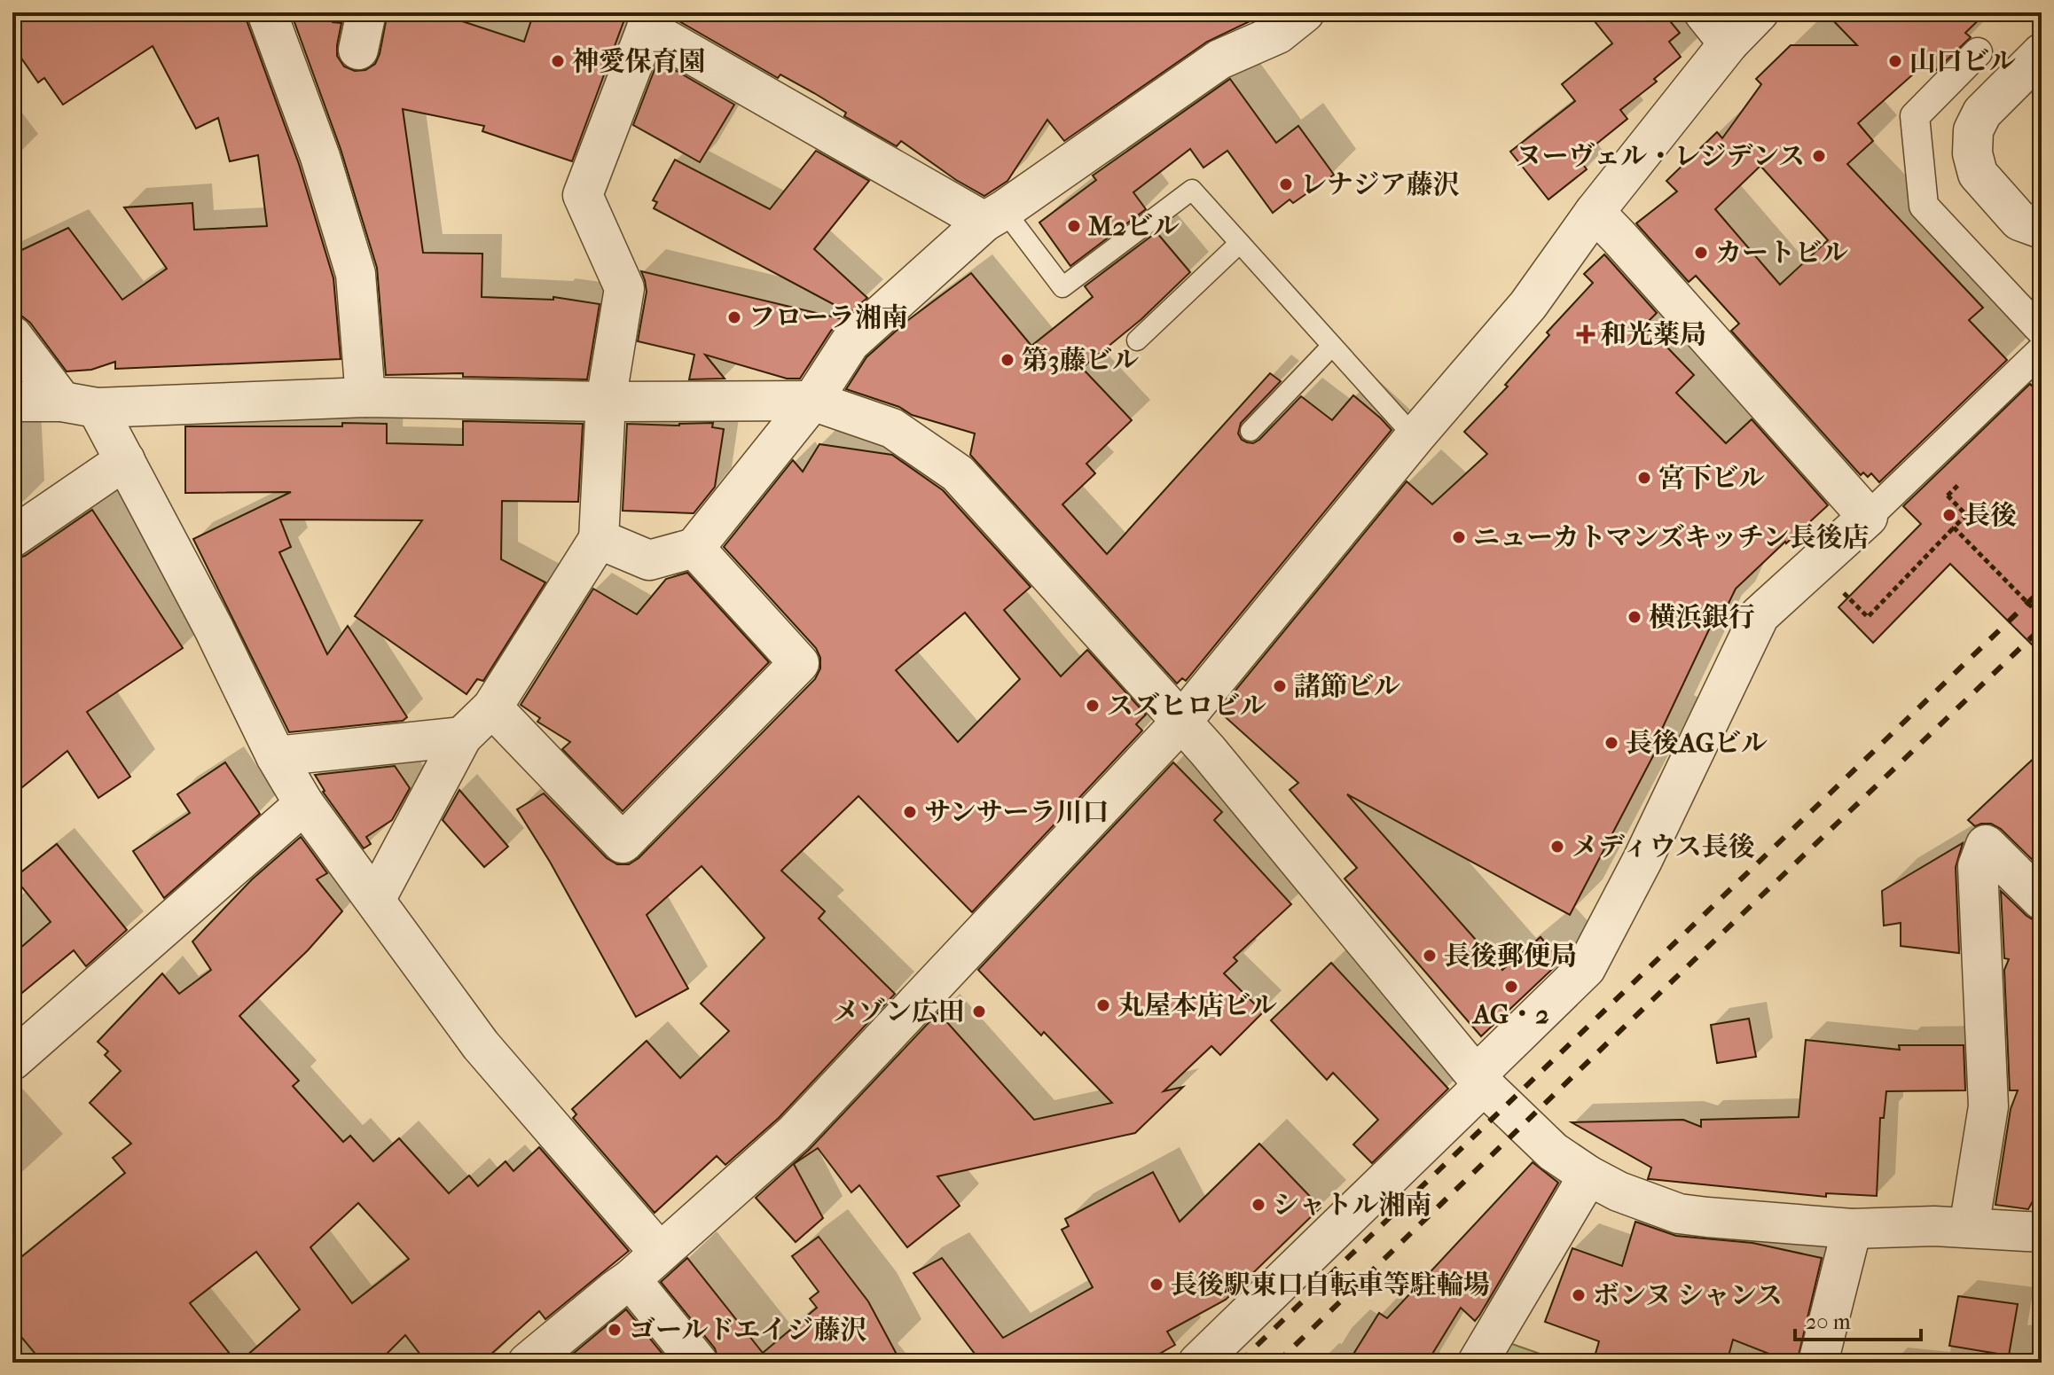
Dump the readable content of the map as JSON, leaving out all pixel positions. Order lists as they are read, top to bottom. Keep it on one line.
{"places":{"other":["神愛保育園","山口ビル","ヌーヴェル・レジデンス","レナジア藤沢","M2ビル","カートビル","フローラ湘南","第3藤ビル","宮下ビル","長後","ニューカトマンズキッチン長後店","横浜銀行","諸節ビル","スズヒロビル","長後AGビル","サンサーラ川口","メディウス長後","長後郵便局","AG・2","丸屋本店ビル","メゾン広田","シャトル湘南","長後駅東口自転車等駐輪場","ボンヌ シャンス","ゴールドエイジ藤沢"],"health":["和光薬局"]},"scale_bar":"20 m"}
